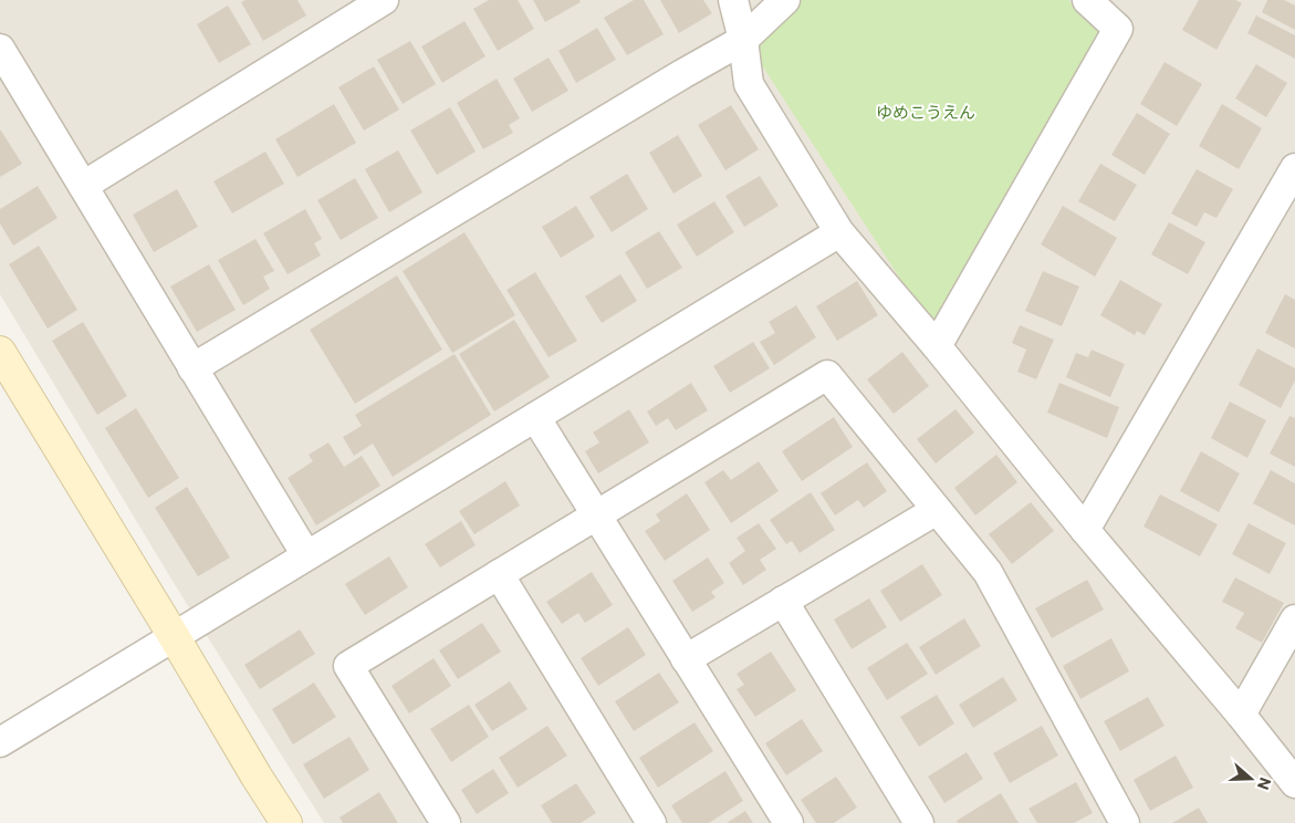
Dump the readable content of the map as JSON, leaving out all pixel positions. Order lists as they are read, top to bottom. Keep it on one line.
{"parks":["ゆめこうえん"],"north":"right"}
